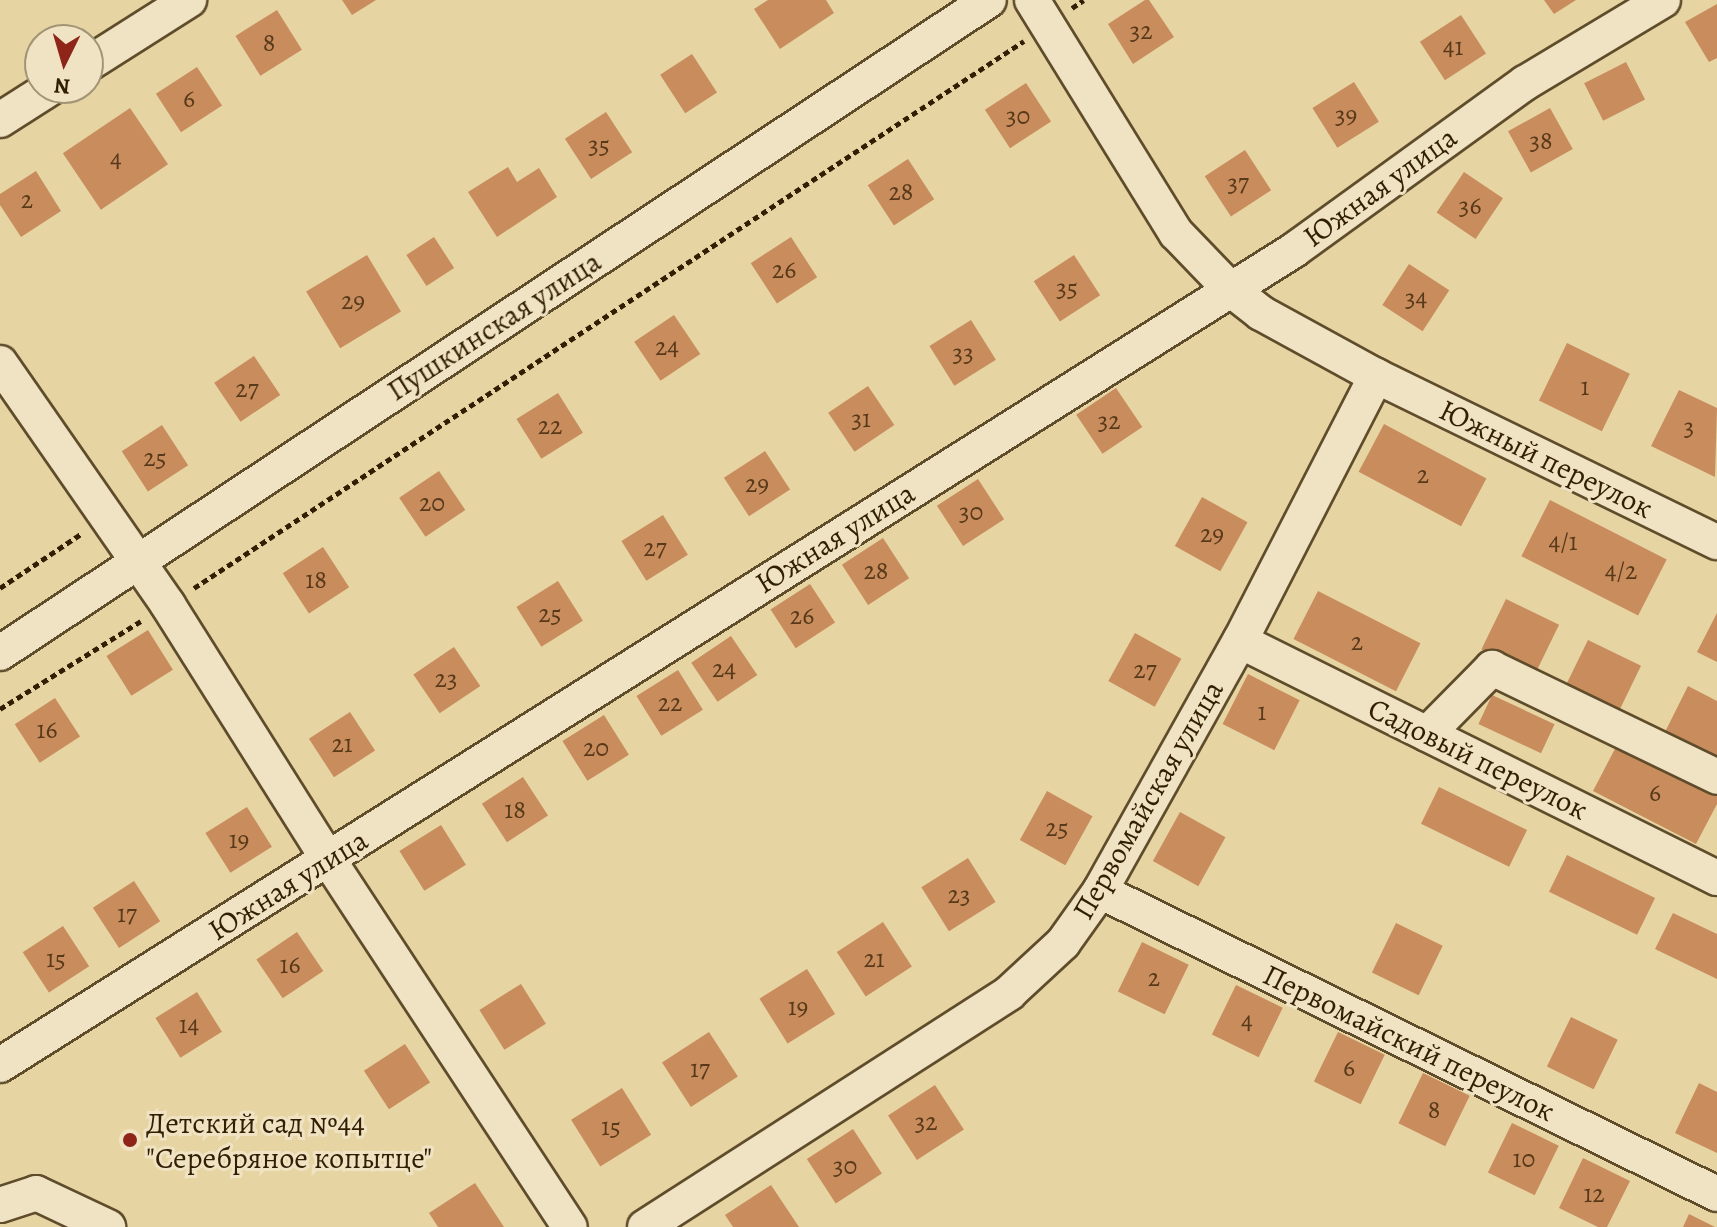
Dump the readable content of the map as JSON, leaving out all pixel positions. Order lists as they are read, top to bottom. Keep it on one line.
{"streets":{"street":["Южная улица","Пушкинская улица","Южный переулок","Садовый переулок","Первомайская улица","Первомайский переулок"]},"crossings":[["Южная улица","Южный переулок"],["Южный переулок","Первомайская улица"],["Садовый переулок","Первомайская улица"],["Первомайская улица","Первомайский переулок"]],"places":["Детский сад №44 \"Серебряное копытце\""],"house_numbers":["32","8","41","6","39","30","38","35","4","37","28","2","36","26","35","34","29","24","33","1","27","31","32","22","3","25","2","29","20","30","29","4/1","27","28","4/2","18","25","26","2","24","27","23","22","1","16","21","20","6","18","25","19","23","17","15","21","16","2","19","4","14","6","17","8","32","15","10","30","12"],"north":"bottom"}
